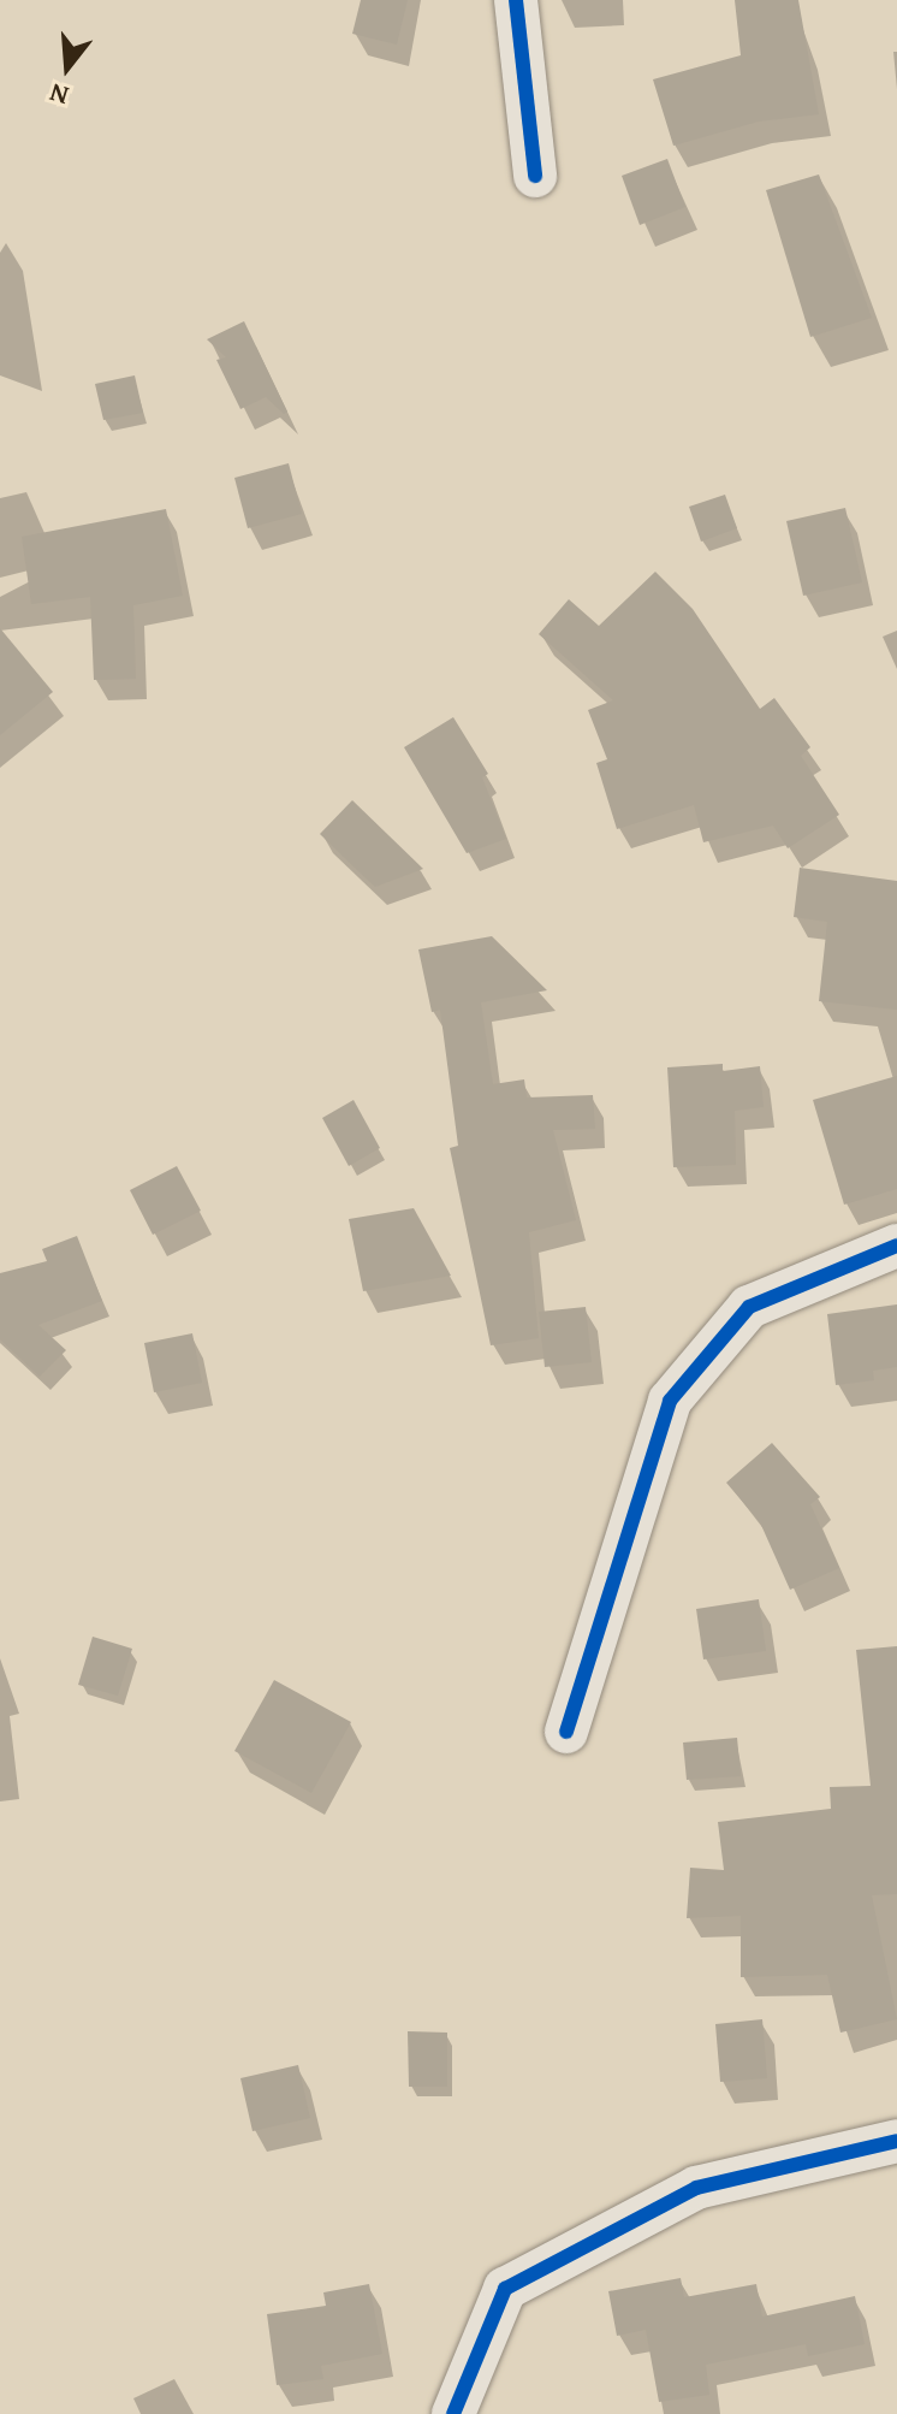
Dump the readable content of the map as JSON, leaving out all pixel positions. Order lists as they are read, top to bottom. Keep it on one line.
{"north":"bottom"}
